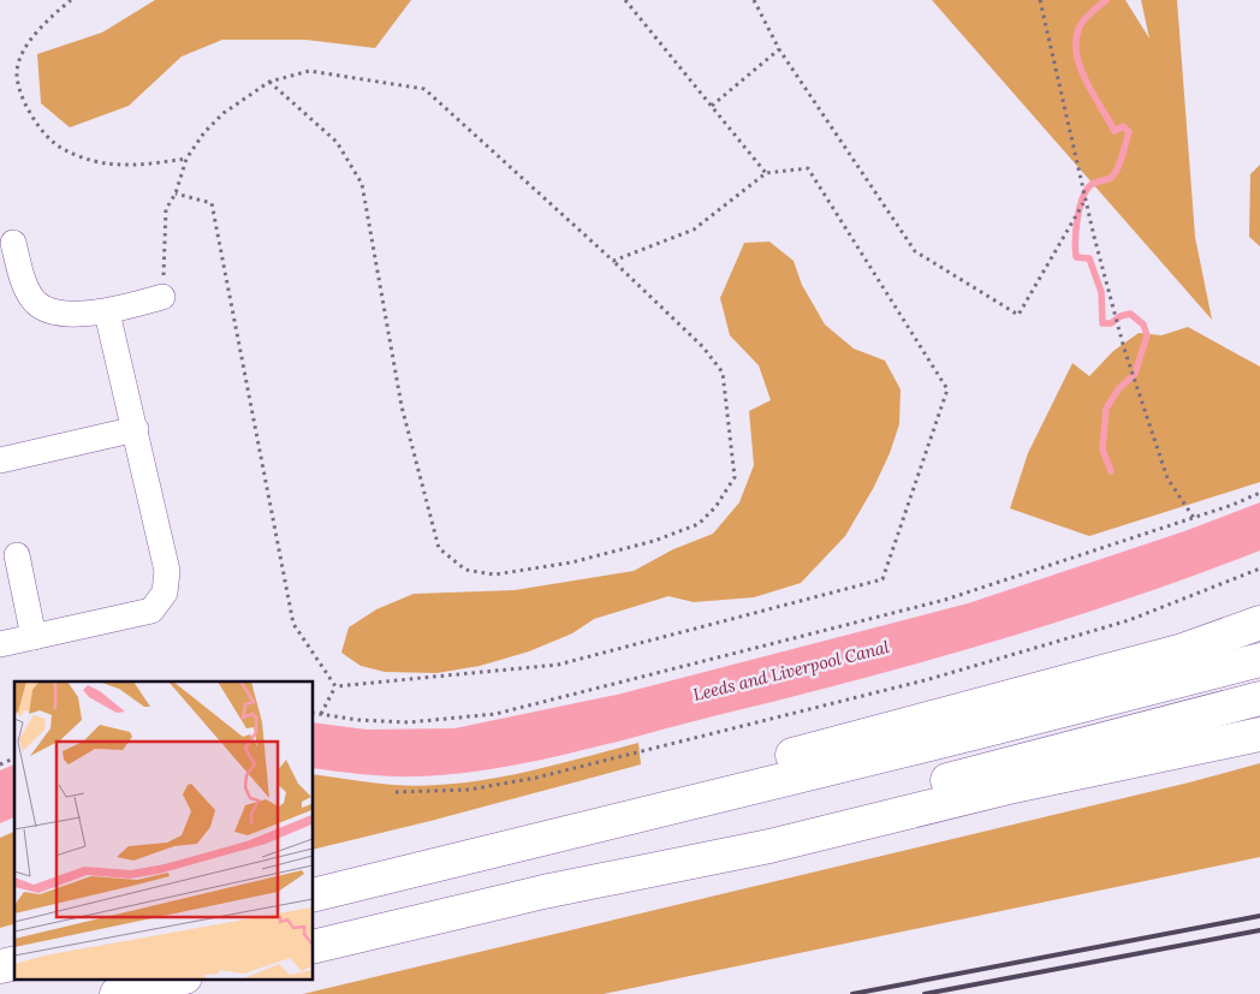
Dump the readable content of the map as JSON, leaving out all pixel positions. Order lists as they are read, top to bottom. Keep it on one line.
{"water":["Leeds and Liverpool Canal"]}
